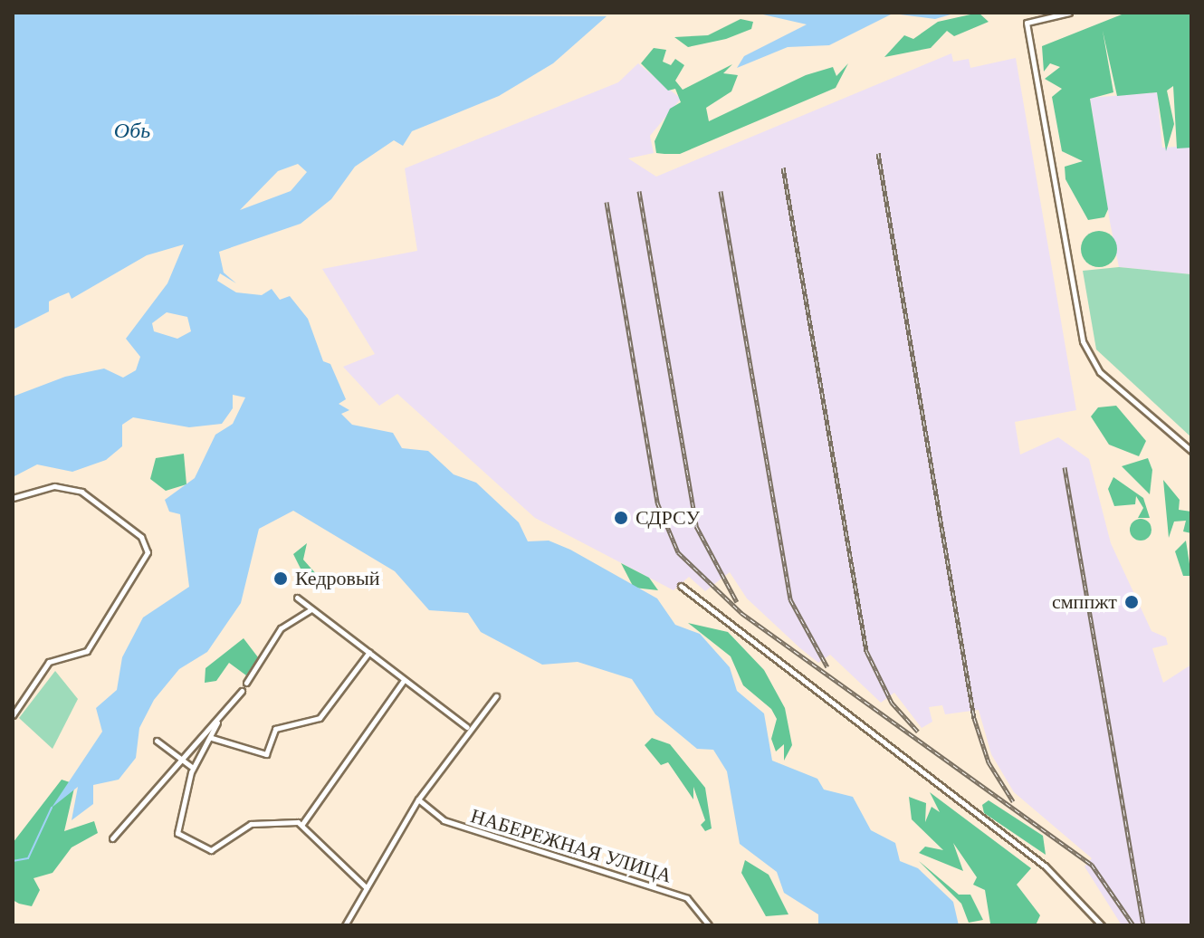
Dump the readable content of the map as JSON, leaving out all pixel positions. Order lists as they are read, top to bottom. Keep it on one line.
{"streets":{"street":["НАБЕРЕЖНАЯ УЛИЦА"]},"water":["Обь"],"places":["СДРСУ","Кедровый","смппжт"]}
